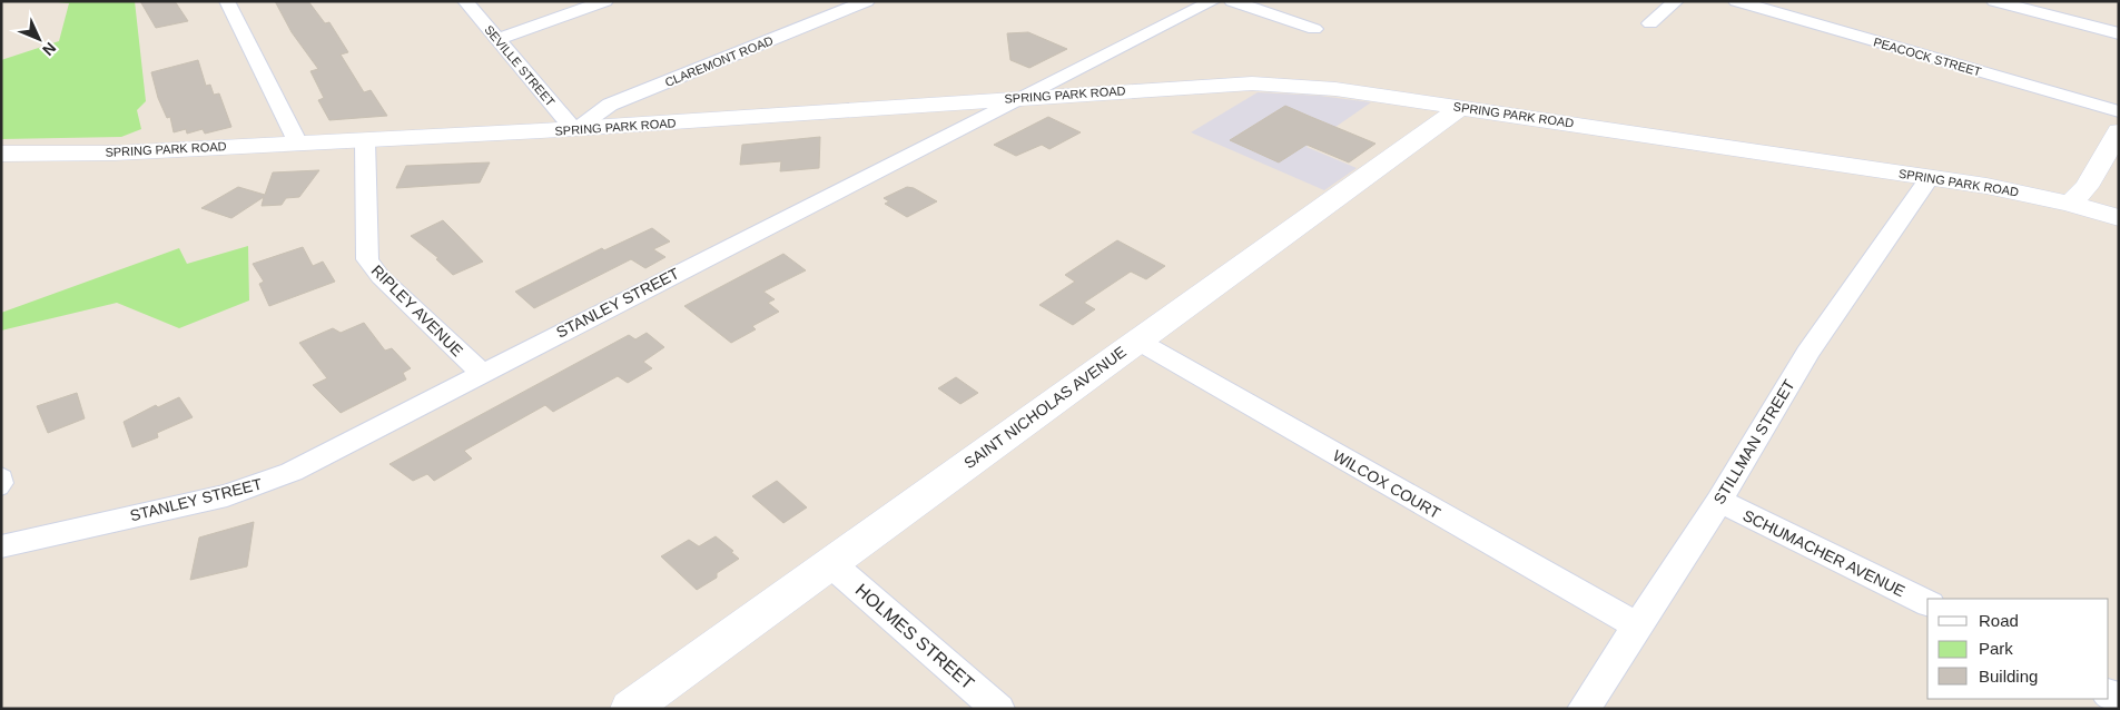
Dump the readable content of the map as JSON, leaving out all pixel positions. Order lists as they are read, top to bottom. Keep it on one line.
{"streets":{"main road":["SPRING PARK ROAD","SAINT NICHOLAS AVENUE"],"street":["PEACOCK STREET","CLAREMONT ROAD","SEVILLE STREET","STANLEY STREET","RIPLEY AVENUE","STILLMAN STREET","WILCOX COURT","SCHUMACHER AVENUE","HOLMES STREET"]},"crossings":[["CLAREMONT ROAD","SEVILLE STREET"],["CLAREMONT ROAD","SPRING PARK ROAD"],["SEVILLE STREET","SPRING PARK ROAD"],["SPRING PARK ROAD","STANLEY STREET"],["SPRING PARK ROAD","RIPLEY AVENUE"],["SPRING PARK ROAD","SAINT NICHOLAS AVENUE"],["SPRING PARK ROAD","STILLMAN STREET"],["STANLEY STREET","RIPLEY AVENUE"],["SAINT NICHOLAS AVENUE","WILCOX COURT"],["SAINT NICHOLAS AVENUE","HOLMES STREET"],["STILLMAN STREET","WILCOX COURT"],["STILLMAN STREET","SCHUMACHER AVENUE"]],"legend":["Road","Park","Building"],"north":"bottom right"}
